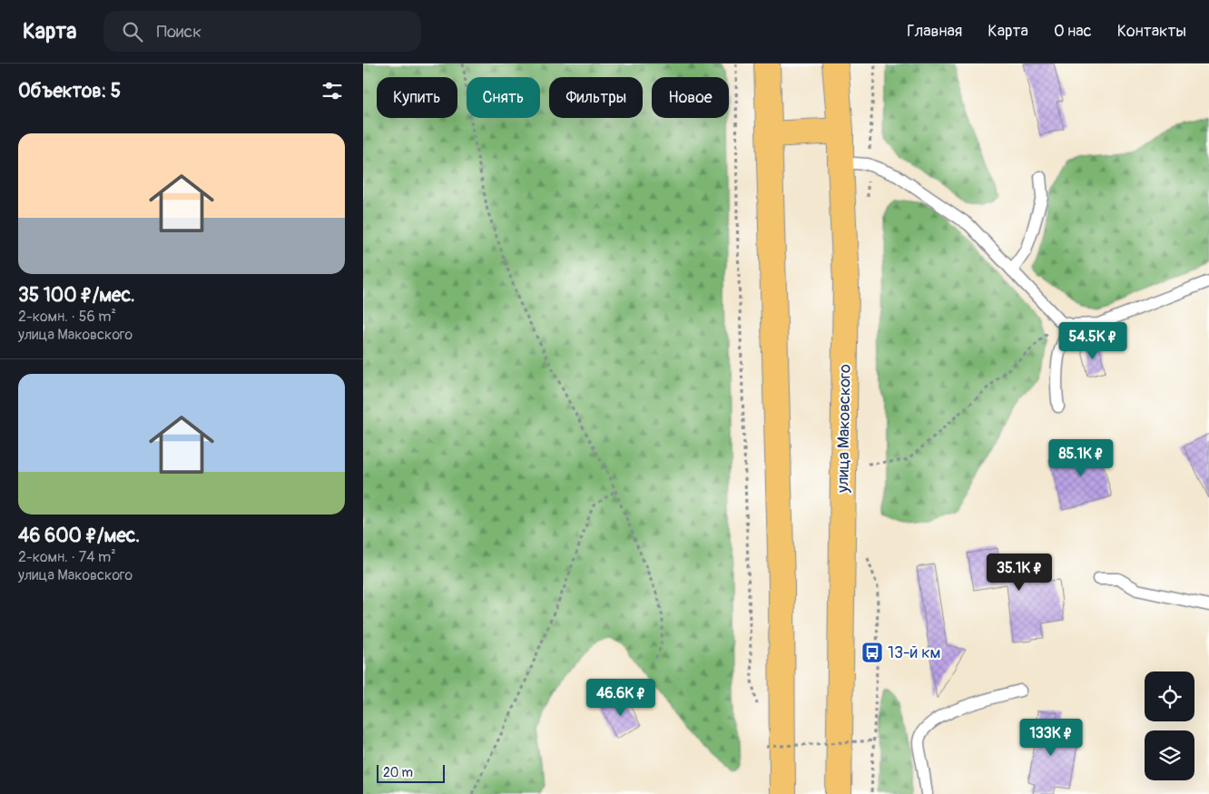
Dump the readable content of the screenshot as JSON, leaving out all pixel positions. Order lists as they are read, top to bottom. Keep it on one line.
{"streets":{"highway":["улица Маковского"]},"places":{"bus stop":["13-й км"]},"scale_bar":"20 m","page":{"header":"Карта","search":"Поиск","nav":["Главная","Карта","О нас","Контакты"],"heading":"Объектов: 5","chip":["Купить","Снять","Фильтры","Новое"],"list":[{"name":"35 100 ₽/мес.","note":"2-комн. · 56 m² · улица Маковского"},{"name":"46 600 ₽/мес.","note":"2-комн. · 74 m² · улица Маковского"}],"price":["54.5K ₽","85.1K ₽","35.1K ₽","46.6K ₽","133K ₽"],"scale":"20 m"}}
